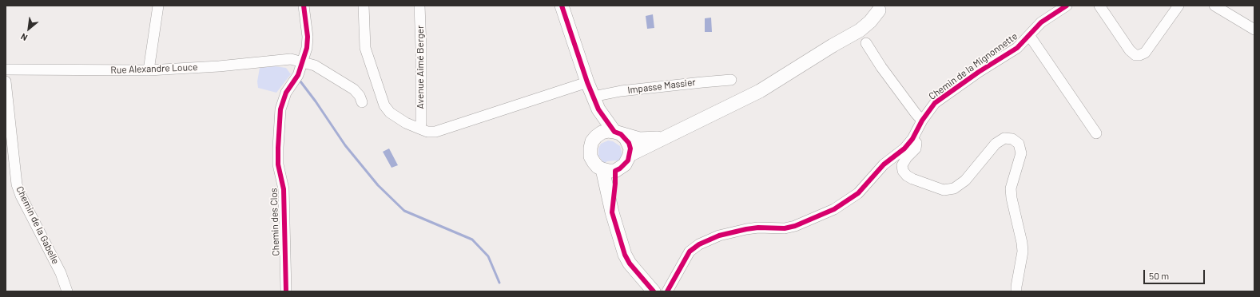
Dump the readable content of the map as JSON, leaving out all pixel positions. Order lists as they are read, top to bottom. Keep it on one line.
{"streets":{"street":["Chemin de la Mignonnette","Avenue Aimé Berger","Rue Alexandre Louce","Impasse Massier","Chemin des Clos","Chemin de la Gabelle"]},"crossings":[["Rue Alexandre Louce","Chemin des Clos"]],"scale_bar":"50 m","north":"bottom left"}
